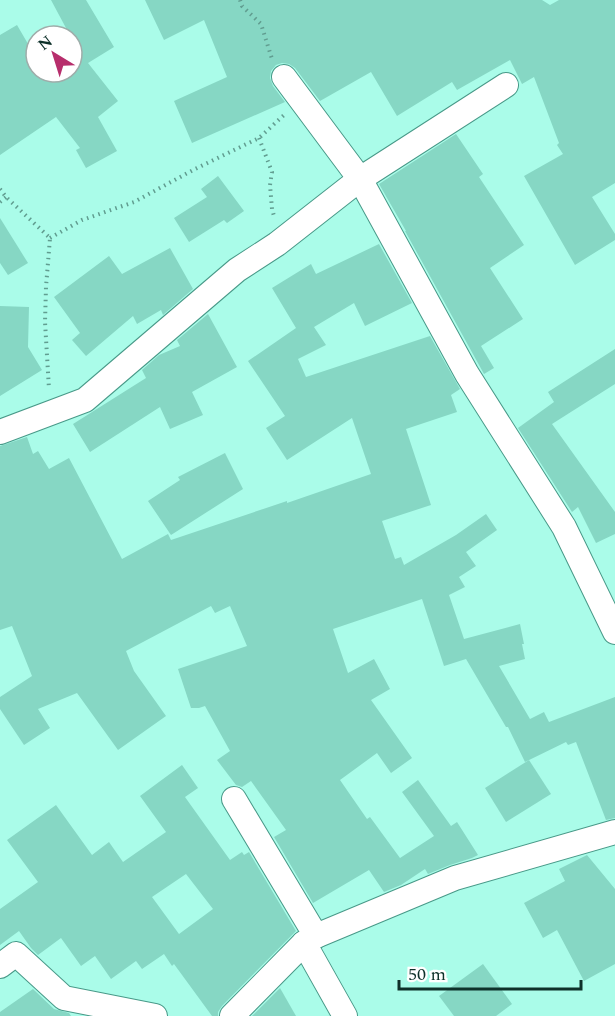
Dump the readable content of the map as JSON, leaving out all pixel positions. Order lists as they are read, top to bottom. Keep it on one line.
{"scale_bar":"50 m","north":"top left"}
